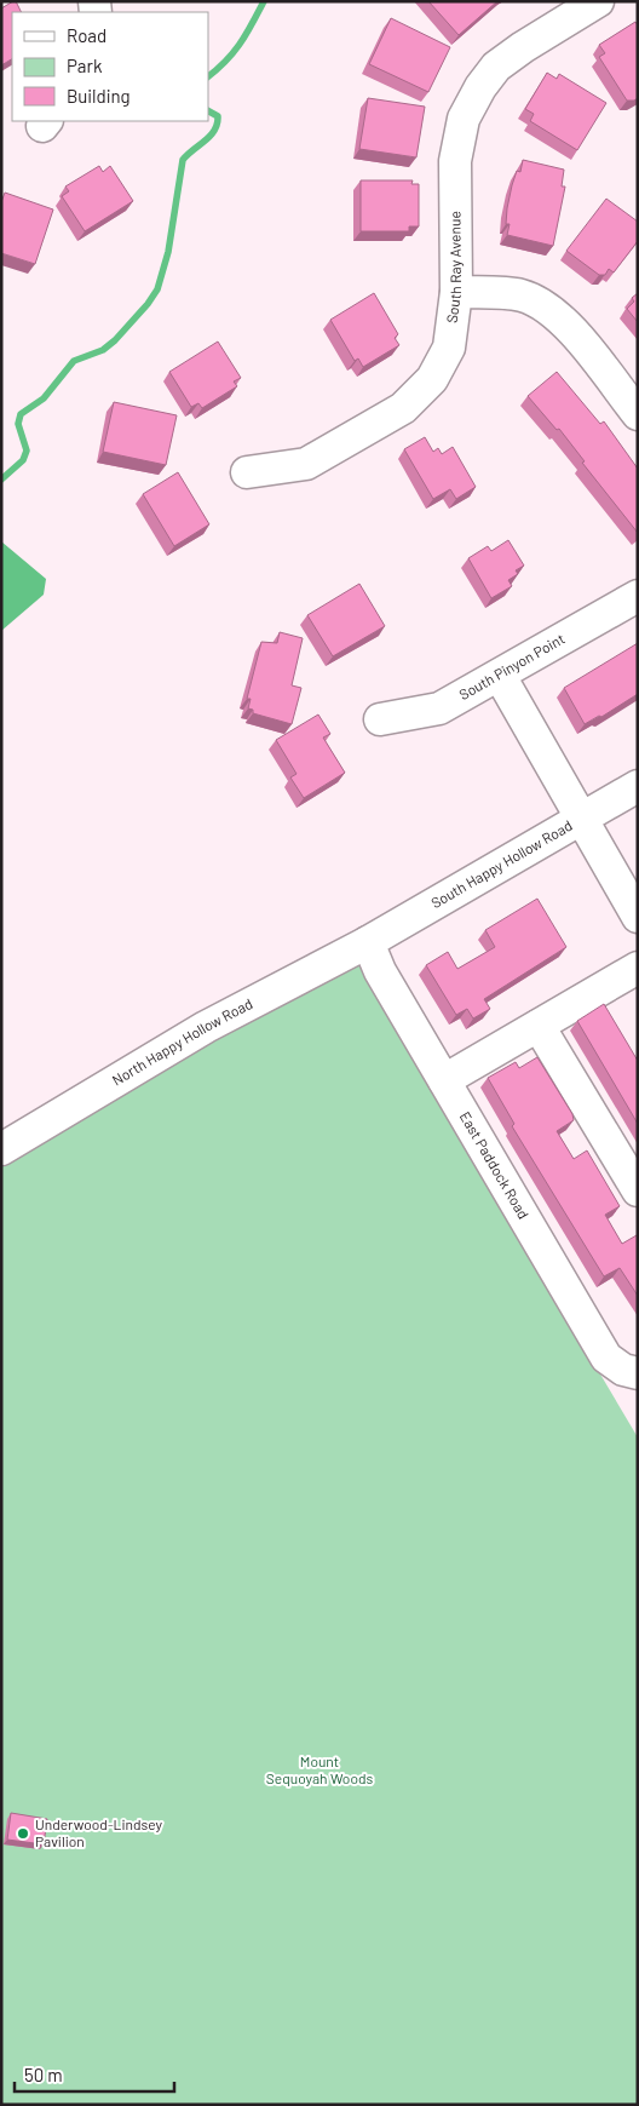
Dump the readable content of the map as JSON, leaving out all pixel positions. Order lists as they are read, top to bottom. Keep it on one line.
{"streets":{"street":["South Ray Avenue","South Pinyon Point","South Happy Hollow Road","North Happy Hollow Road","East Paddock Road"]},"crossings":[["South Happy Hollow Road","North Happy Hollow Road"],["South Happy Hollow Road","East Paddock Road"],["North Happy Hollow Road","East Paddock Road"]],"parks":["Mount Sequoyah Woods"],"places":["Underwood-Lindsey Pavilion"],"legend":["Road","Park","Building"],"scale_bar":"50 m"}
